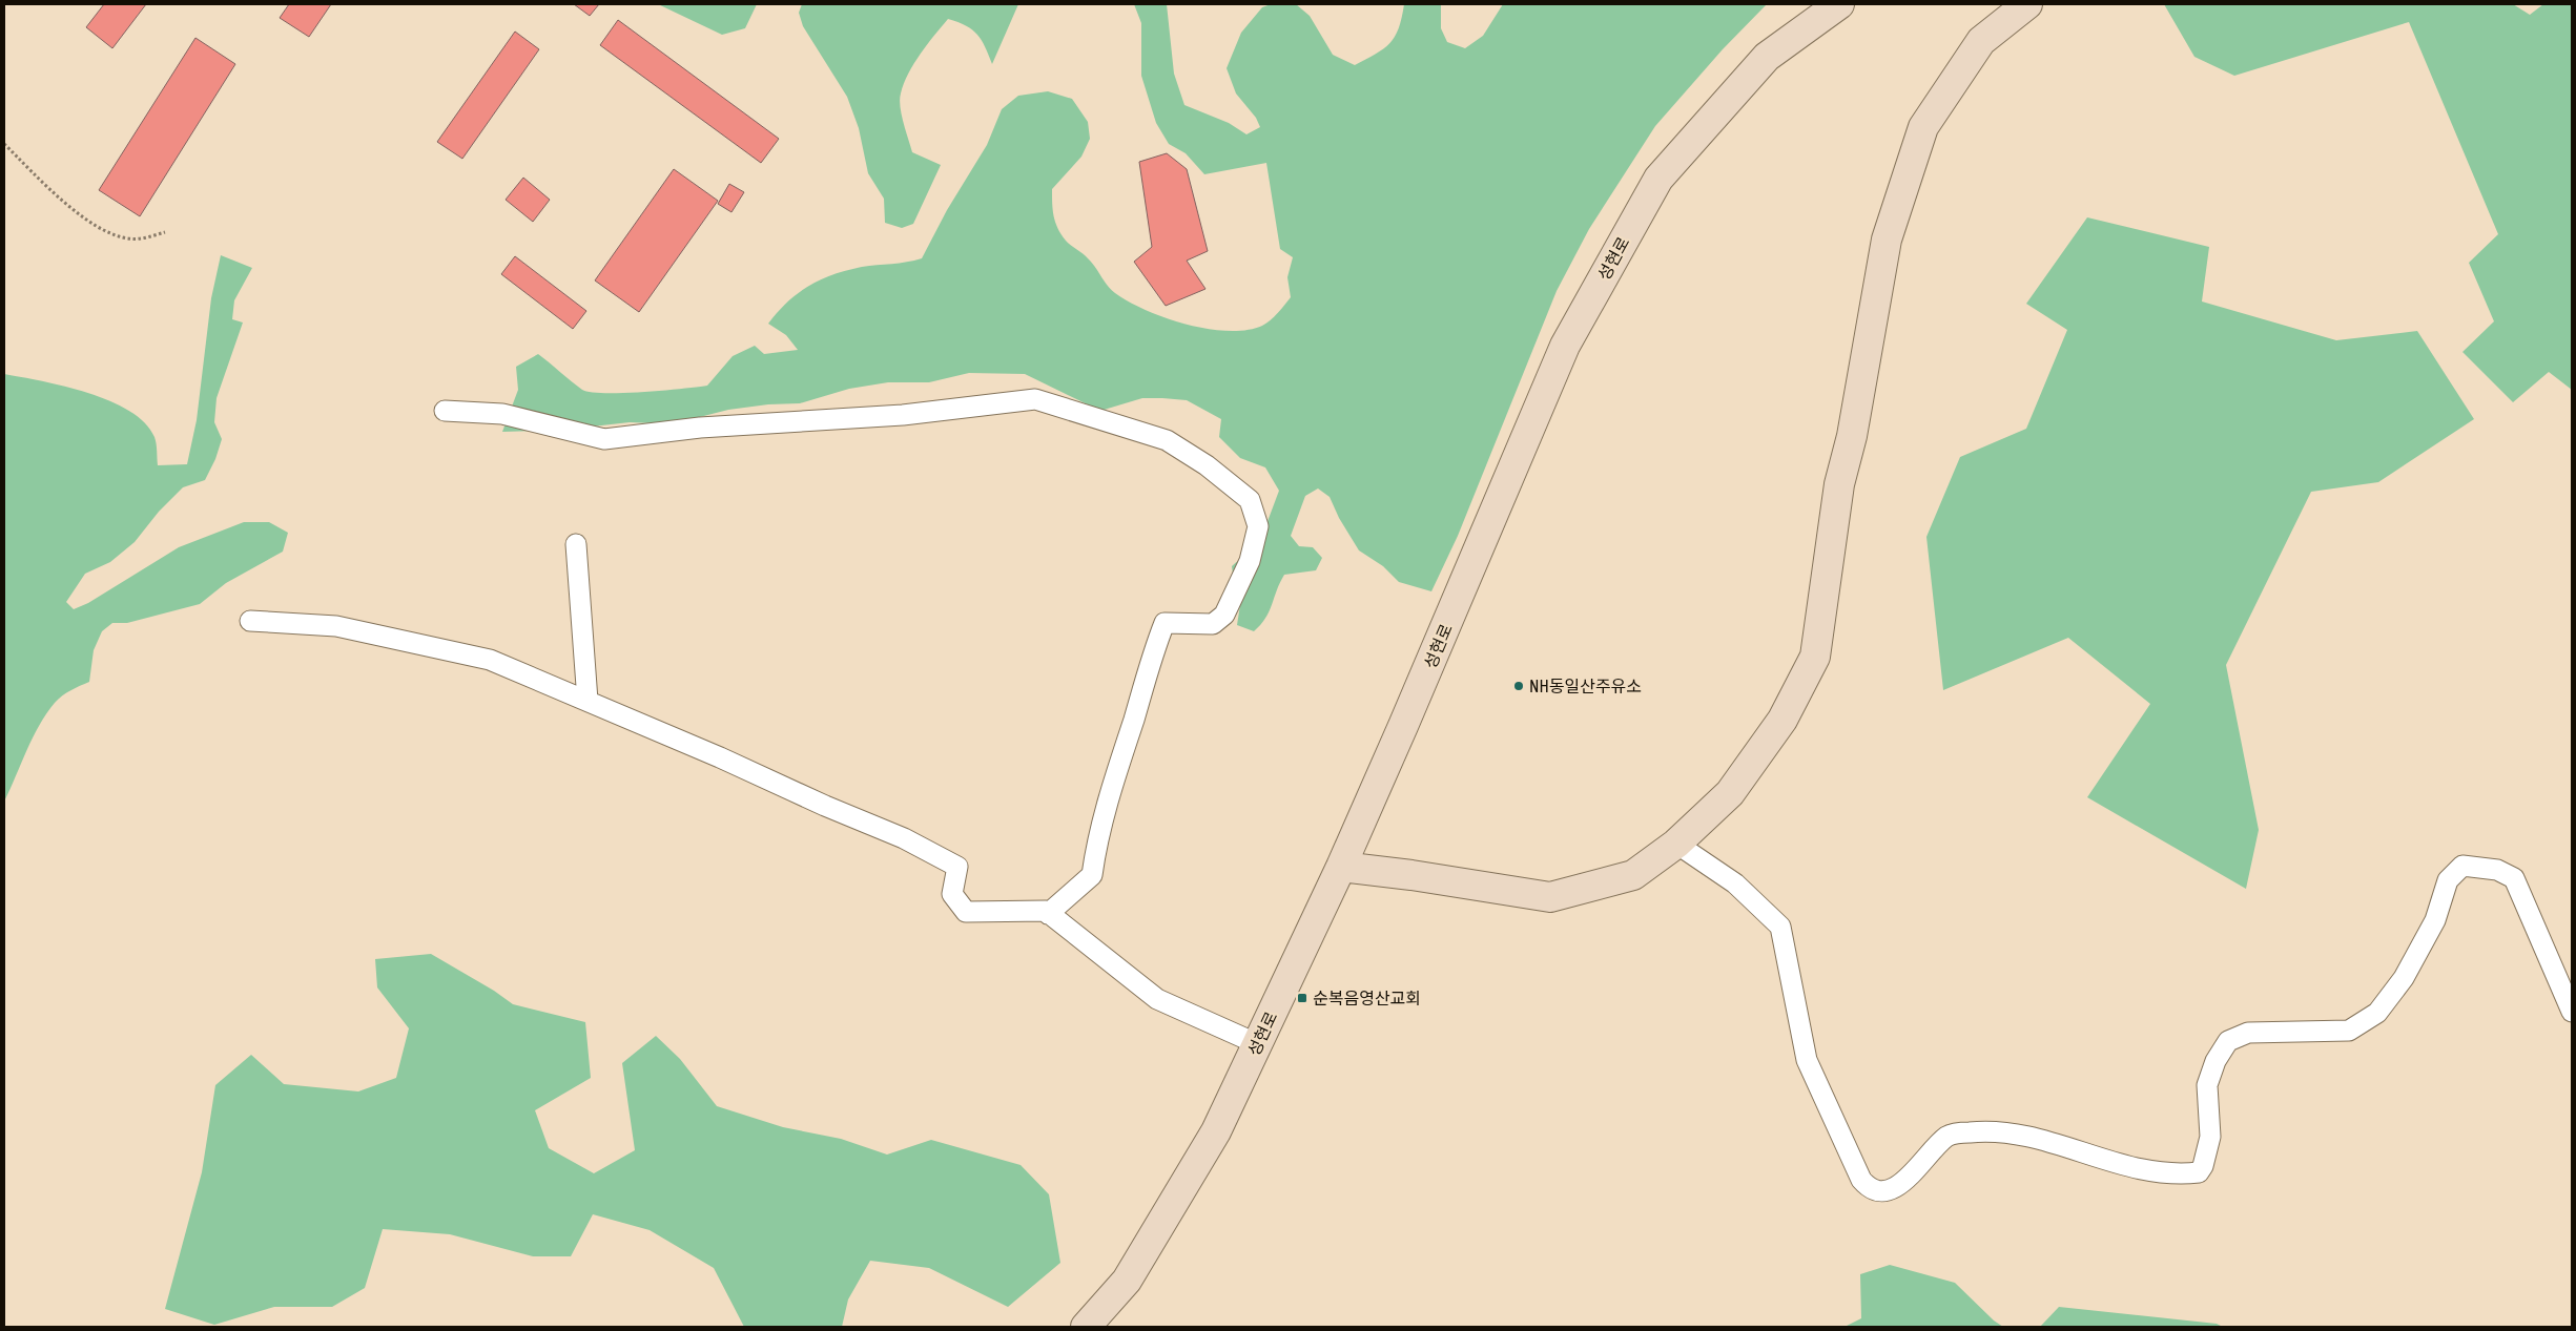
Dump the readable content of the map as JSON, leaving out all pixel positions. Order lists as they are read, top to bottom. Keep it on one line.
{"streets":{"main road":["성현로"]},"places":{"other":["NH동일산주유소"],"transit":["순복음영산교회"]}}
